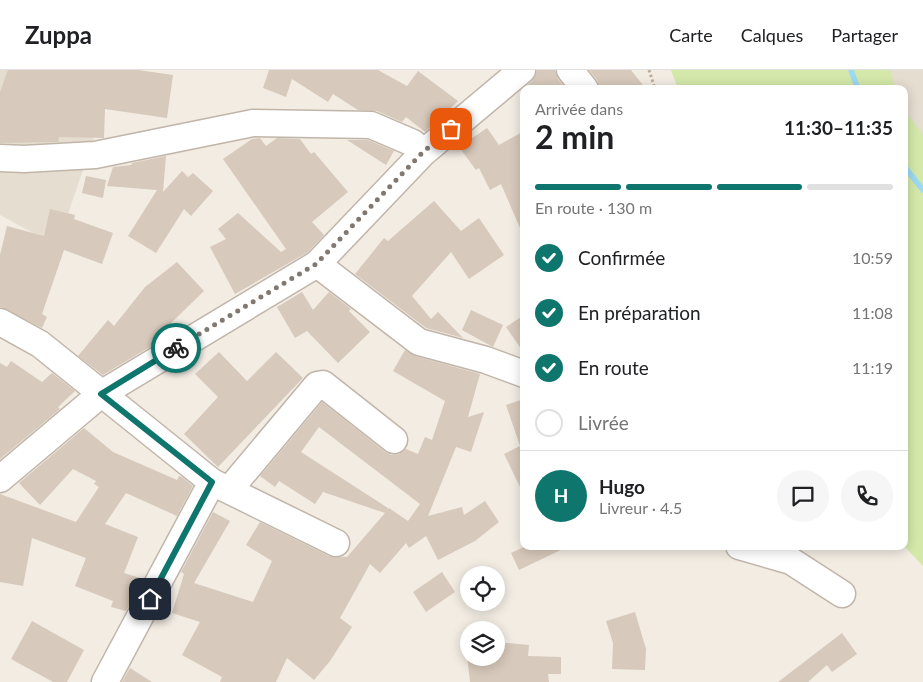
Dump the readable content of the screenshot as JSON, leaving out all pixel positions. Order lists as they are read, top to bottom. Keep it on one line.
{"page":{"header":"Zuppa","nav":["Carte","Calques","Partager"],"heading":["2 min","Arrivée dans","11:30–11:35"],"panel":["Hugo","Livreur · 4.5"],"bar":"En route · 130 m","list":[["Confirmée","10:59"],["En préparation","11:08"],["En route","11:19"],"Livrée"],"round":"H"}}
